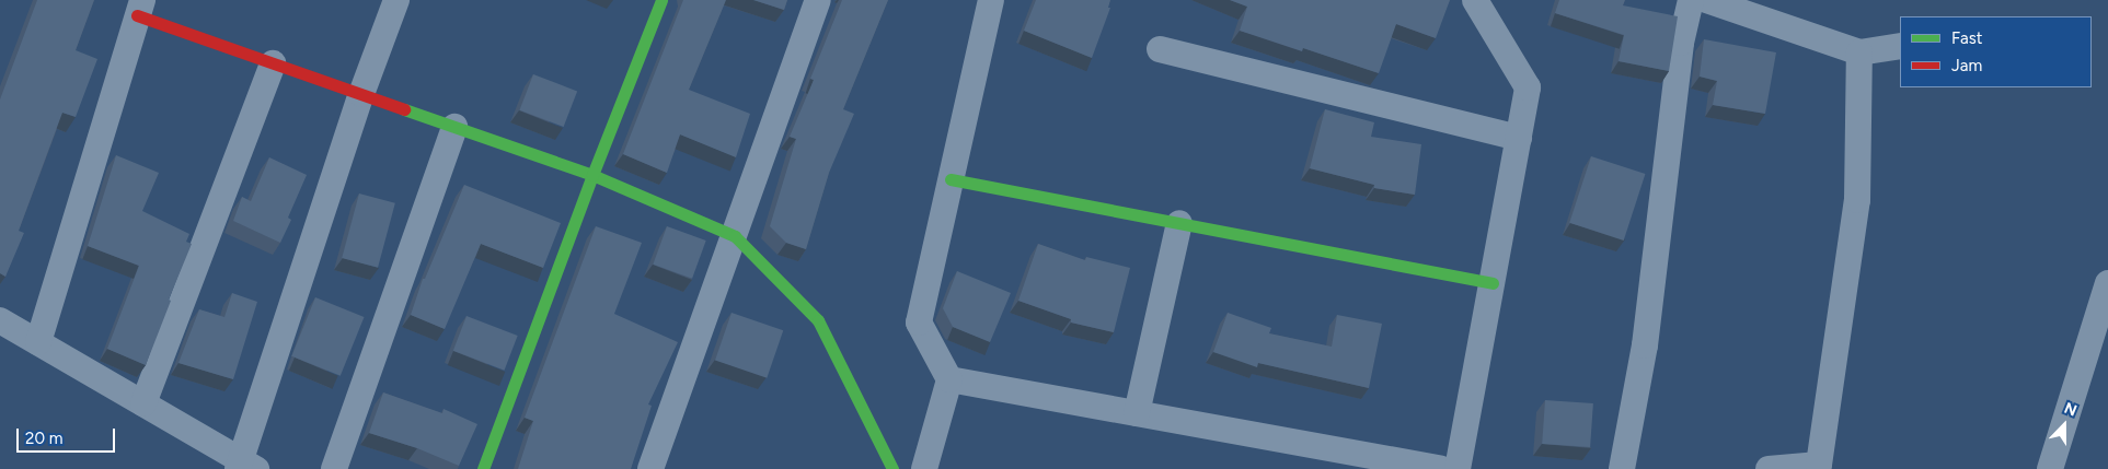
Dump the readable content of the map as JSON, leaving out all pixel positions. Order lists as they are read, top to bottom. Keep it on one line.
{"legend":["Fast","Jam"],"scale_bar":"20 m","north":"top"}
